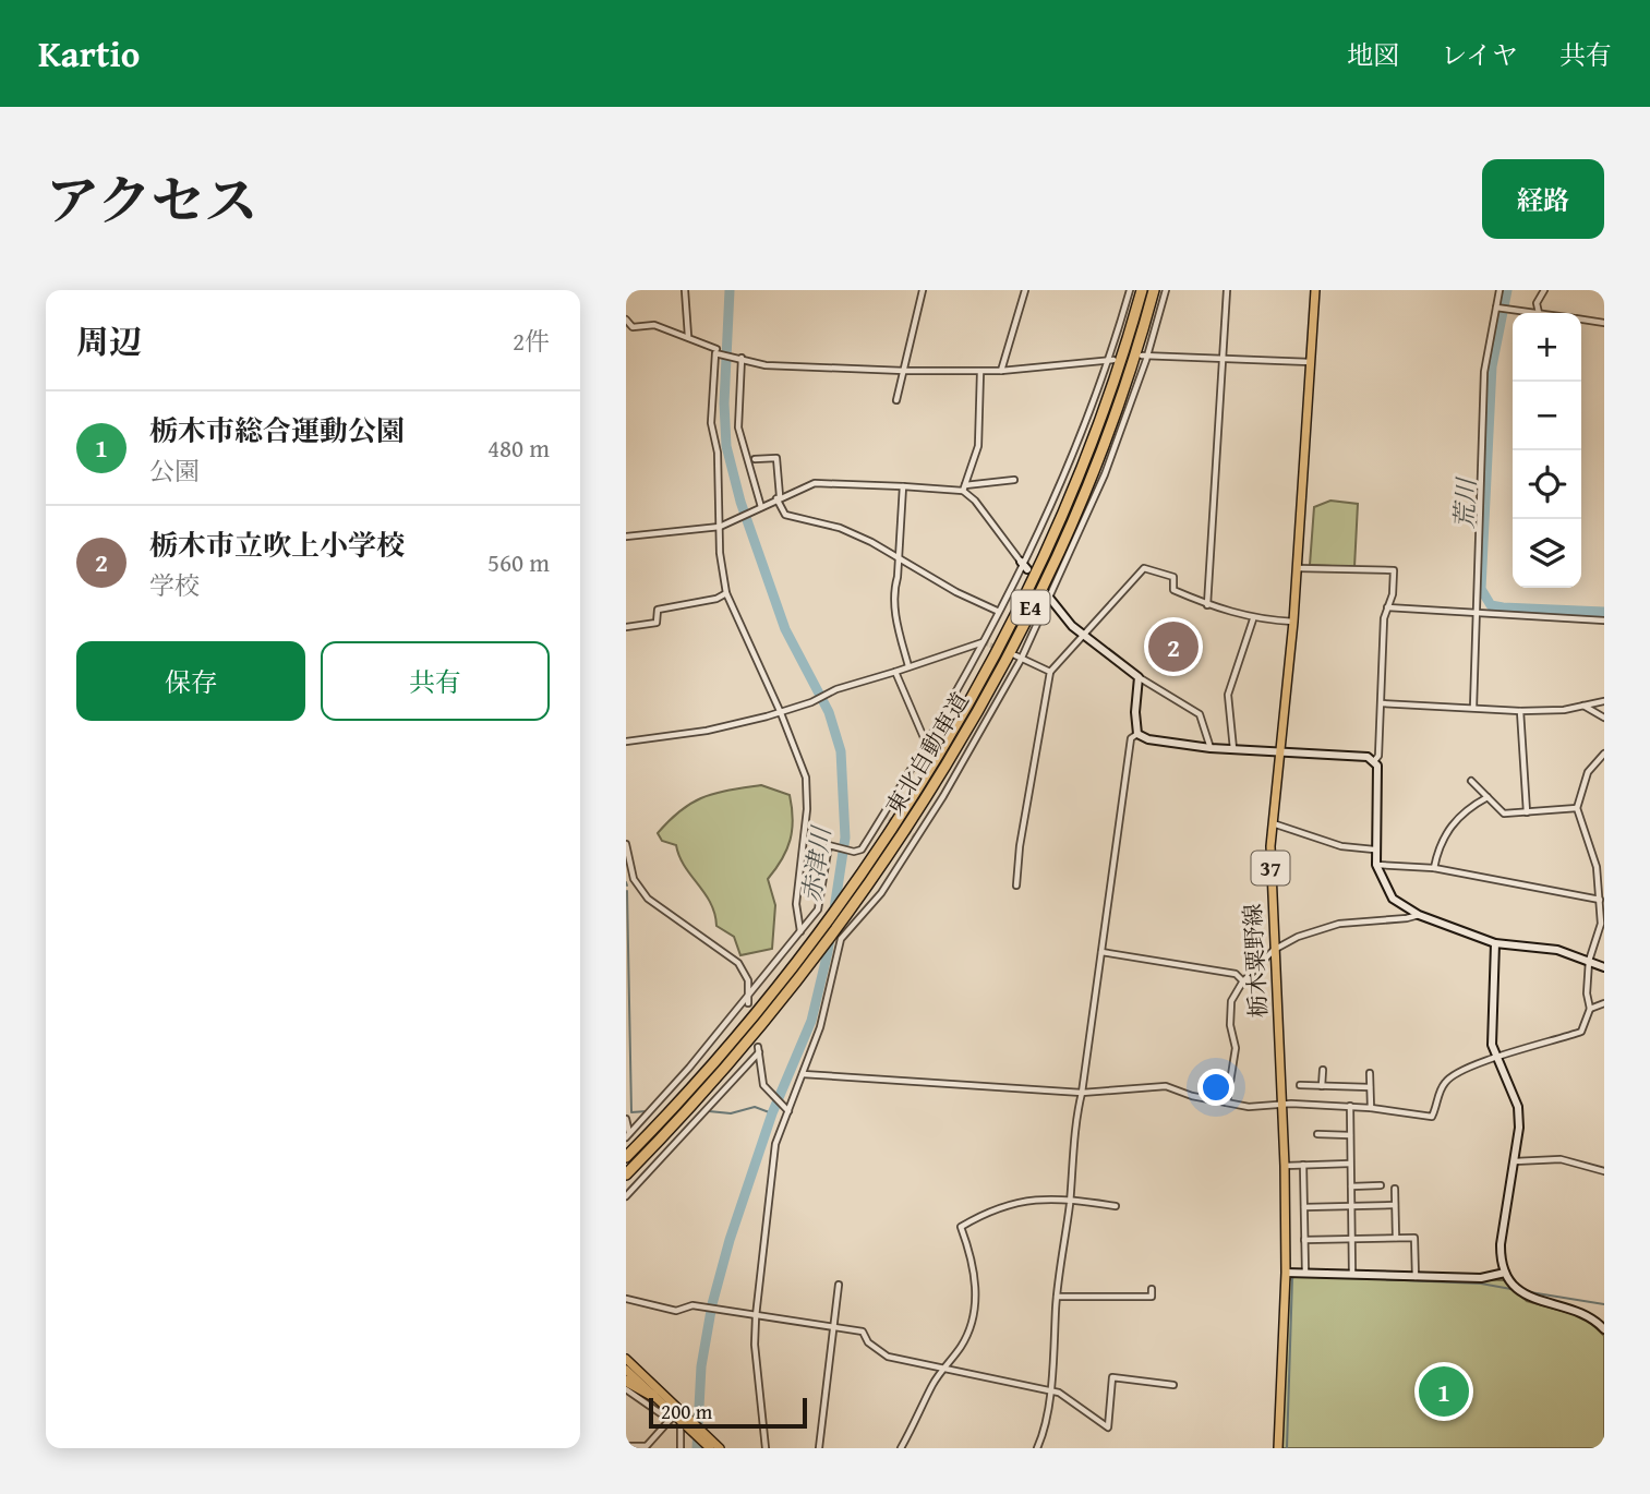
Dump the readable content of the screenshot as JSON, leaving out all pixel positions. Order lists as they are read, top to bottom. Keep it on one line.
{"streets":{"highway":["E4","東北自動車道"],"main road":["37","栃木粟野線"]},"water":["荒川","赤津川"],"scale_bar":"200 m","page":{"header":"Kartio","nav":["地図","レイヤ","共有"],"title":"アクセス","buttons":["経路",["保存","共有"]],"heading":["周辺","2件"],"map_buttons":["+","−"],"list":[{"mark":"1","name":"栃木市総合運動公園","note":"公園","value":"480 m"},{"mark":"2","name":"栃木市立吹上小学校","note":"学校","value":"560 m"}],"pins":["2","1"],"scale":"200 m"}}
